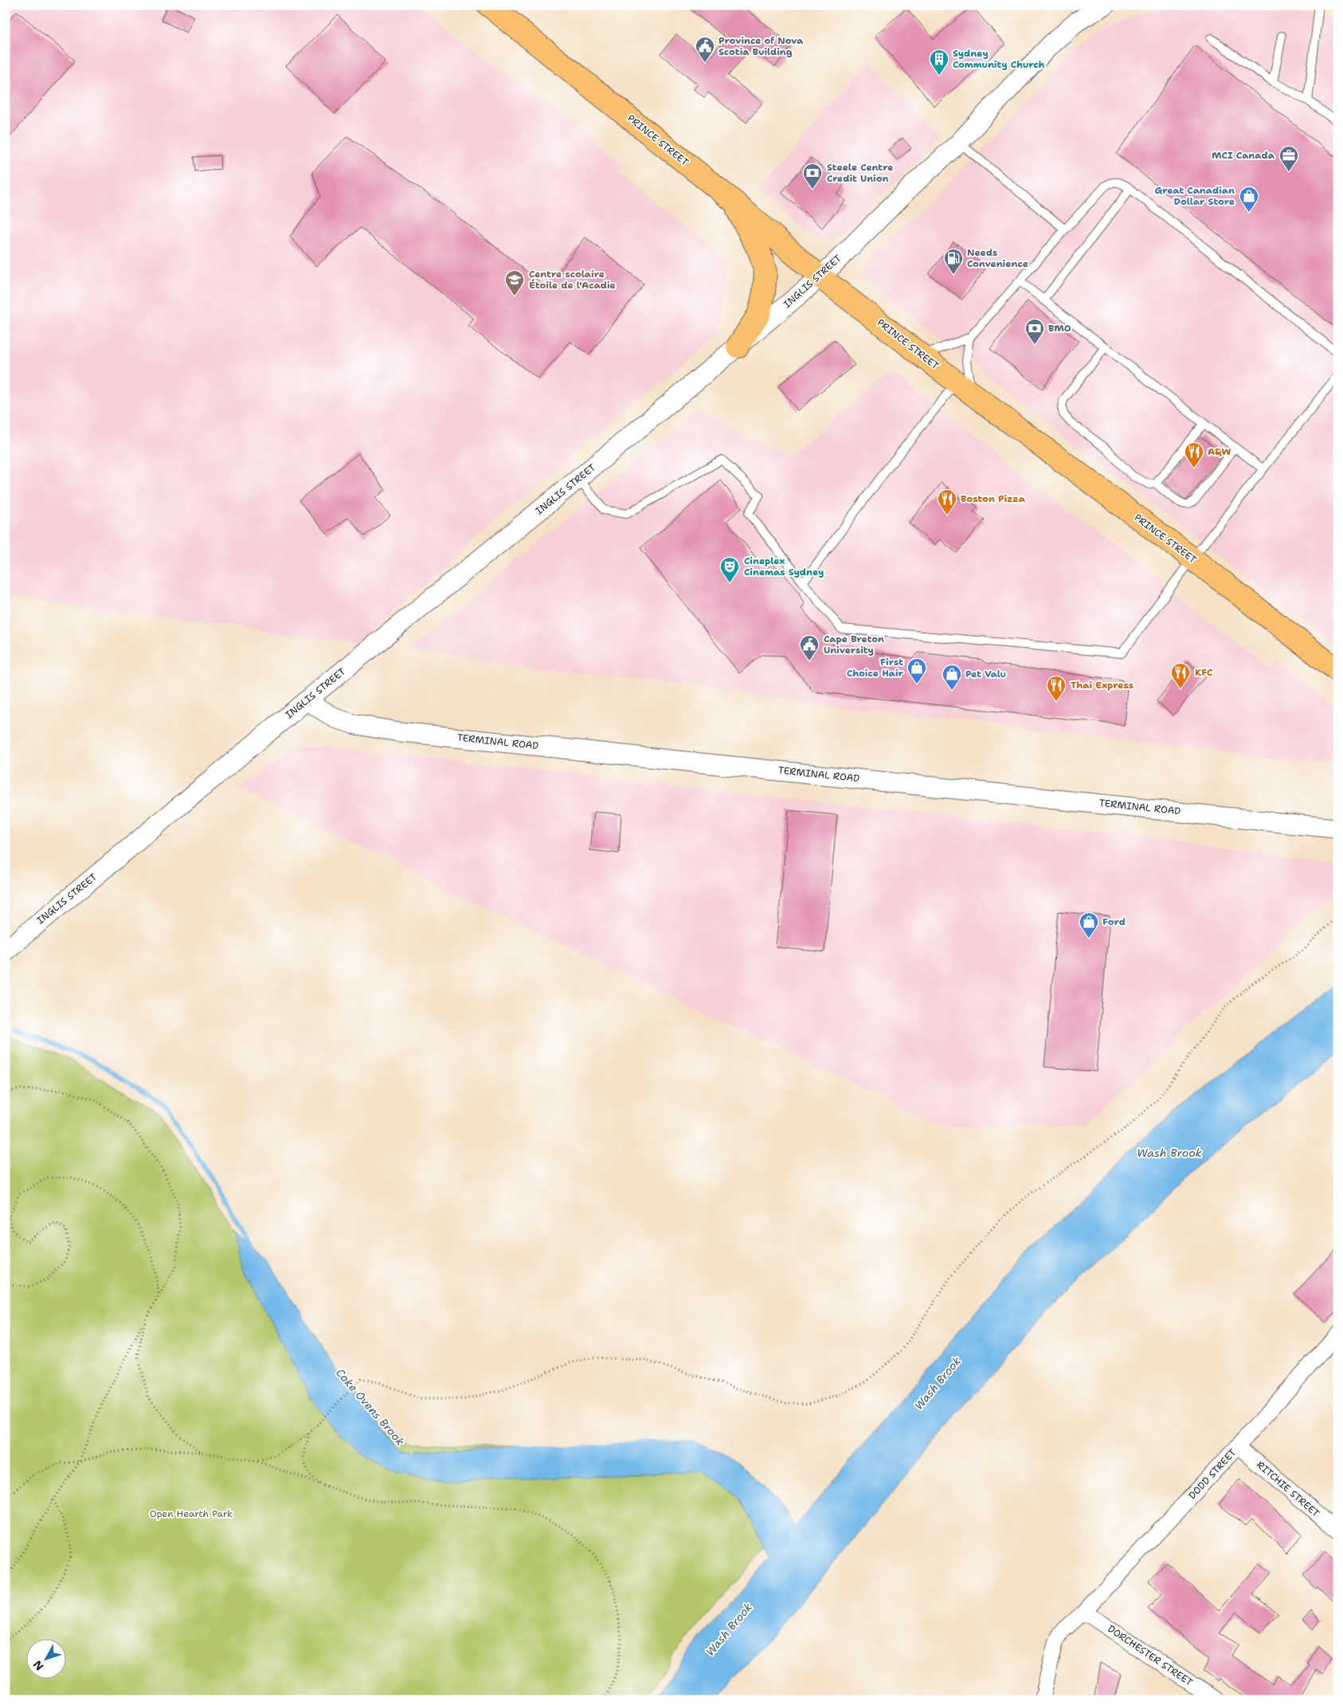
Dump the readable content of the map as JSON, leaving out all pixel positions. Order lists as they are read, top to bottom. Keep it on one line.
{"streets":{"main road":["PRINCE STREET"],"street":["INGLIS STREET","TERMINAL ROAD","DODD STREET","RITCHIE STREET","DORCHESTER STREET"]},"crossings":[["PRINCE STREET","INGLIS STREET"],["INGLIS STREET","TERMINAL ROAD"],["DODD STREET","RITCHIE STREET"],["DODD STREET","DORCHESTER STREET"]],"water":["Wash Brook","Coke Ovens Brook"],"parks":["Open Hearth Park"],"places":{"public building":["Province of Nova Scotia Building","Cape Breton University"],"building":["Sydney Community Church"],"office":["MCI Canada"],"bank":["Steele Centre Credit Union","BMO"],"shop":["Great Canadian Dollar Store","First Choice Hair","Pet Valu","Ford"],"fuel station":["Needs Convenience"],"school or university":["Centre scolaire Étoile de l'Acadie"],"restaurant":["A&W","Boston Pizza","KFC","Thai Express"],"theatre":["Cineplex Cinemas Sydney"]},"north":"bottom left"}
